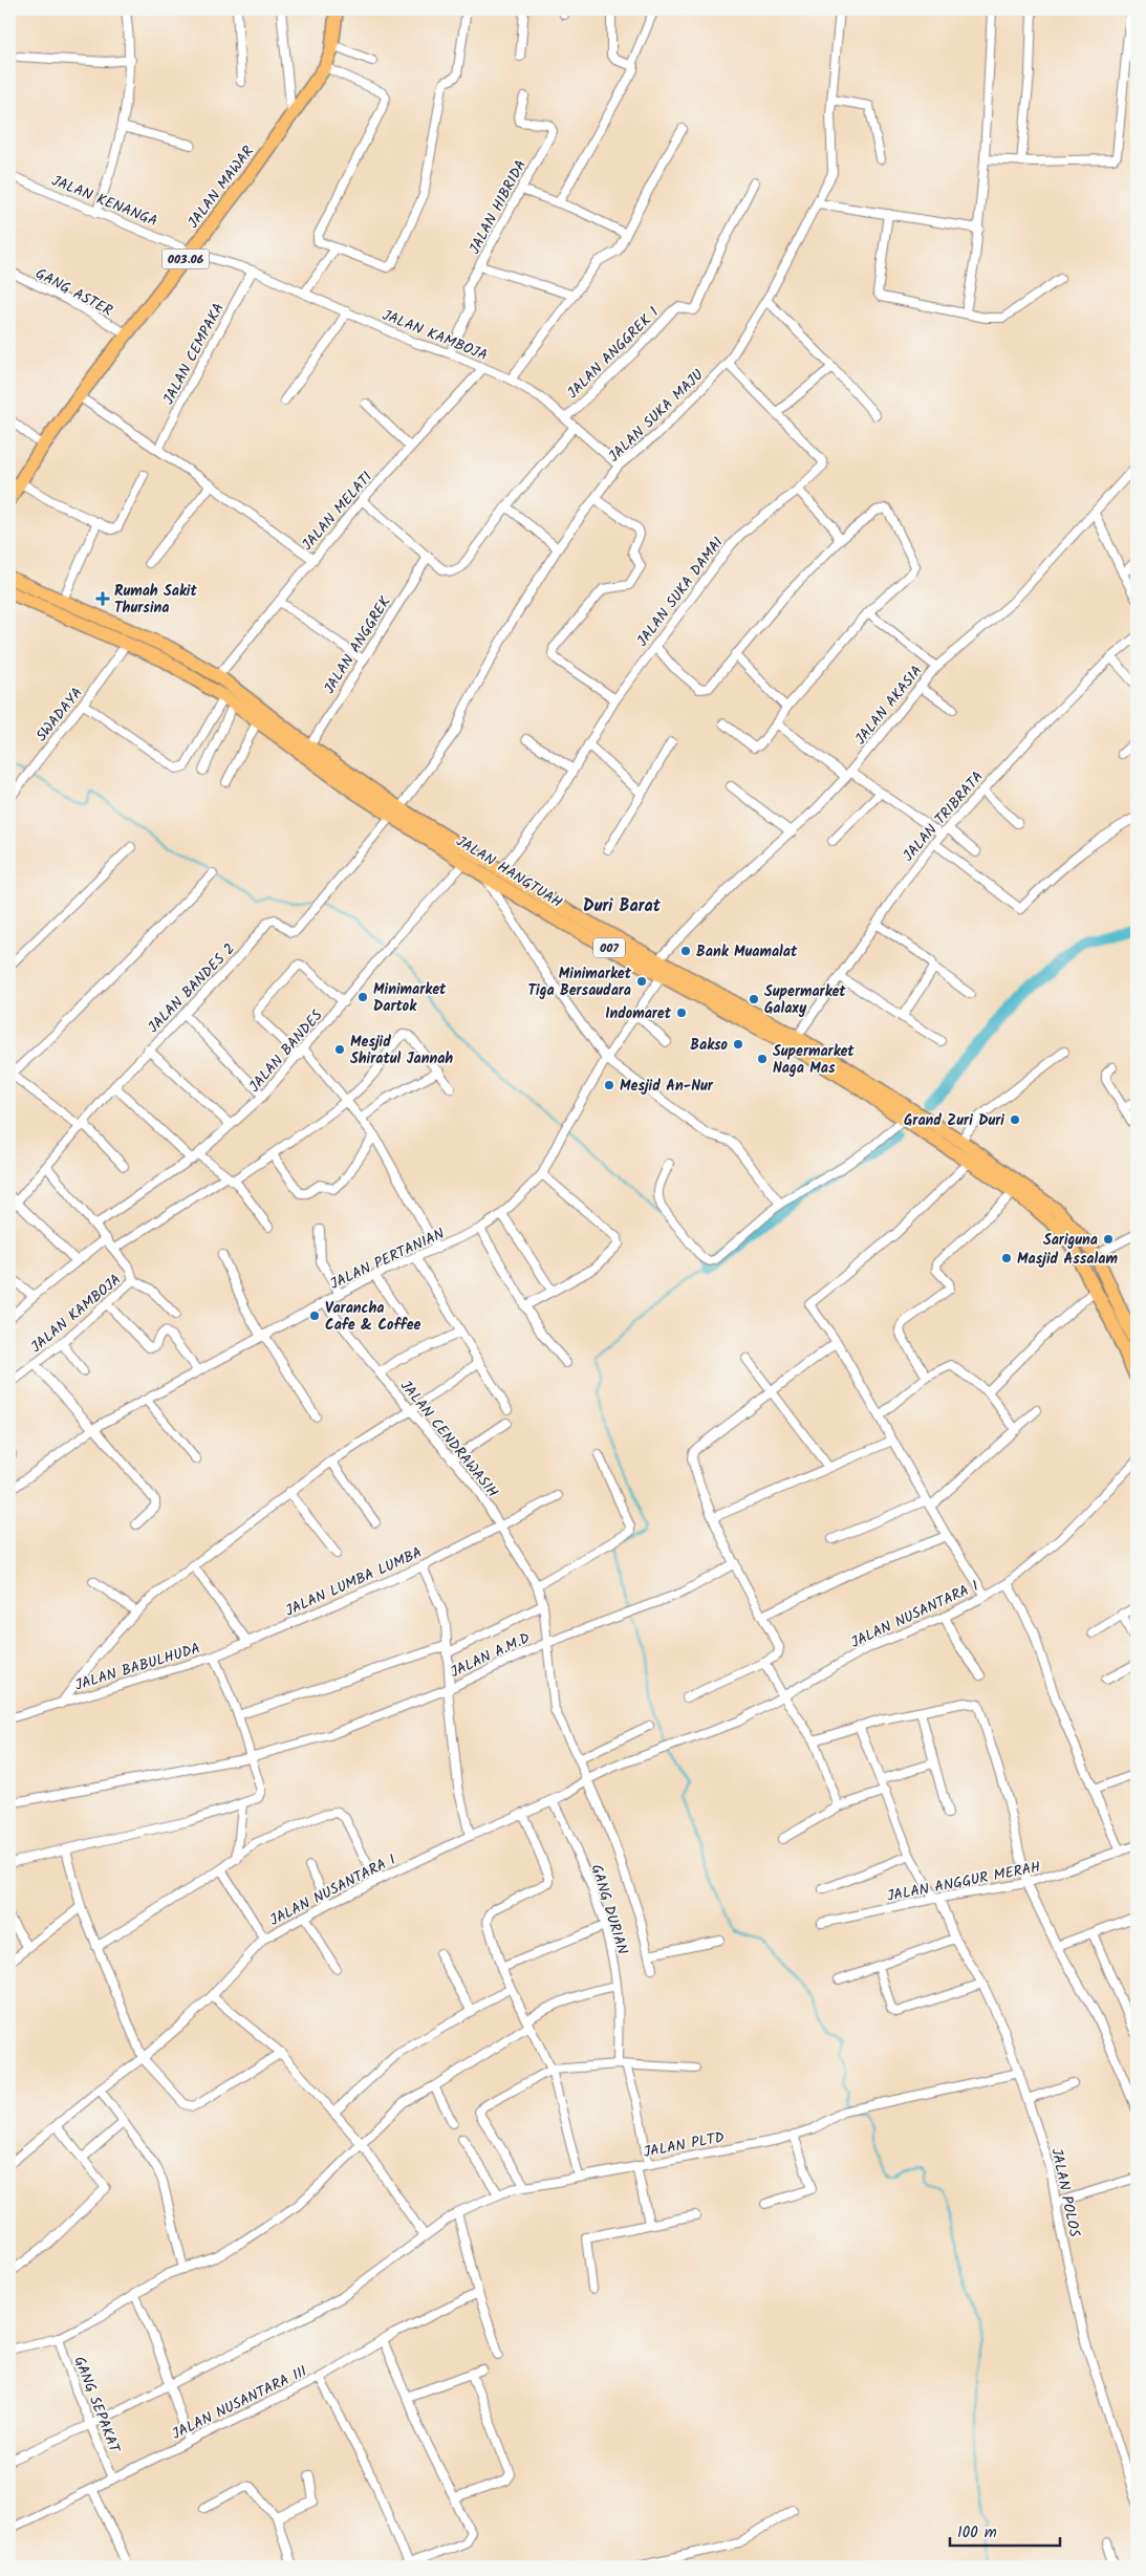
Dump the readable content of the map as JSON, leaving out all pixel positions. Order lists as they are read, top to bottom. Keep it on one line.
{"streets":{"main road":["JALAN MAWAR","003.06","JALAN HANGTUAH","007"],"street":["JALAN KENANGA","JALAN HIBRIDA","GANG ASTER","JALAN KAMBOJA","JALAN ANGGREK 1","JALAN CEMPAKA","JALAN SUKA MAJU","JALAN MELATI","JALAN SUKA DAMAI","JALAN ANGGREK","JALAN AKASIA","SWADAYA","JALAN TRIBRATA","JALAN BANDES 2","JALAN BANDES","JALAN PERTANIAN","JALAN CENDRAWASIH","JALAN LUMBA LUMBA","JALAN NUSANTARA I","JALAN A.M.D","JALAN BABULHUDA","JALAN ANGGUR MERAH","GANG DURIAN","JALAN PLTD","JALAN POLOS","JALAN NUSANTARA III","GANG SEPAKAT"]},"crossings":[["JALAN MAWAR","JALAN KENANGA"],["JALAN MAWAR","GANG ASTER"],["JALAN MAWAR","JALAN KAMBOJA"],["JALAN KENANGA","JALAN KAMBOJA"],["JALAN HIBRIDA","JALAN KAMBOJA"],["JALAN KAMBOJA","JALAN ANGGREK 1"],["JALAN KAMBOJA","JALAN CEMPAKA"],["JALAN KAMBOJA","JALAN SUKA MAJU"],["JALAN KAMBOJA","JALAN MELATI"],["JALAN SUKA MAJU","JALAN SUKA DAMAI"],["JALAN SUKA MAJU","JALAN HANGTUAH"],["JALAN SUKA MAJU","JALAN BANDES 2"],["JALAN MELATI","JALAN HANGTUAH"],["JALAN SUKA DAMAI","JALAN HANGTUAH"],["JALAN ANGGREK","JALAN HANGTUAH"],["JALAN AKASIA","JALAN HANGTUAH"],["SWADAYA","JALAN HANGTUAH"],["JALAN TRIBRATA","JALAN HANGTUAH"],["JALAN HANGTUAH","JALAN BANDES 2"],["JALAN HANGTUAH","JALAN BANDES"],["JALAN HANGTUAH","JALAN PERTANIAN"],["JALAN PERTANIAN","JALAN CENDRAWASIH"],["JALAN CENDRAWASIH","JALAN LUMBA LUMBA"],["JALAN CENDRAWASIH","JALAN NUSANTARA I"],["JALAN CENDRAWASIH","JALAN A.M.D"],["JALAN LUMBA LUMBA","JALAN BABULHUDA"],["JALAN NUSANTARA I","GANG DURIAN"],["JALAN A.M.D","JALAN BABULHUDA"],["JALAN ANGGUR MERAH","JALAN POLOS"],["GANG DURIAN","JALAN PLTD"],["JALAN PLTD","JALAN POLOS"],["JALAN PLTD","GANG SEPAKAT"],["JALAN NUSANTARA III","GANG SEPAKAT"]],"districts":["Duri Barat"],"places":{"health":["Rumah Sakit Thursina"],"other":["Bank Muamalat","Minimarket Tiga Bersaudara","Minimarket Dartok","Supermarket Galaxy","Indomaret","Bakso","Mesjid Shiratul Jannah","Supermarket Naga Mas","Mesjid An-Nur","Grand Zuri Duri","Sariguna","Masjid Assalam","Varancha Cafe & Coffee"]},"scale_bar":"100 m"}
